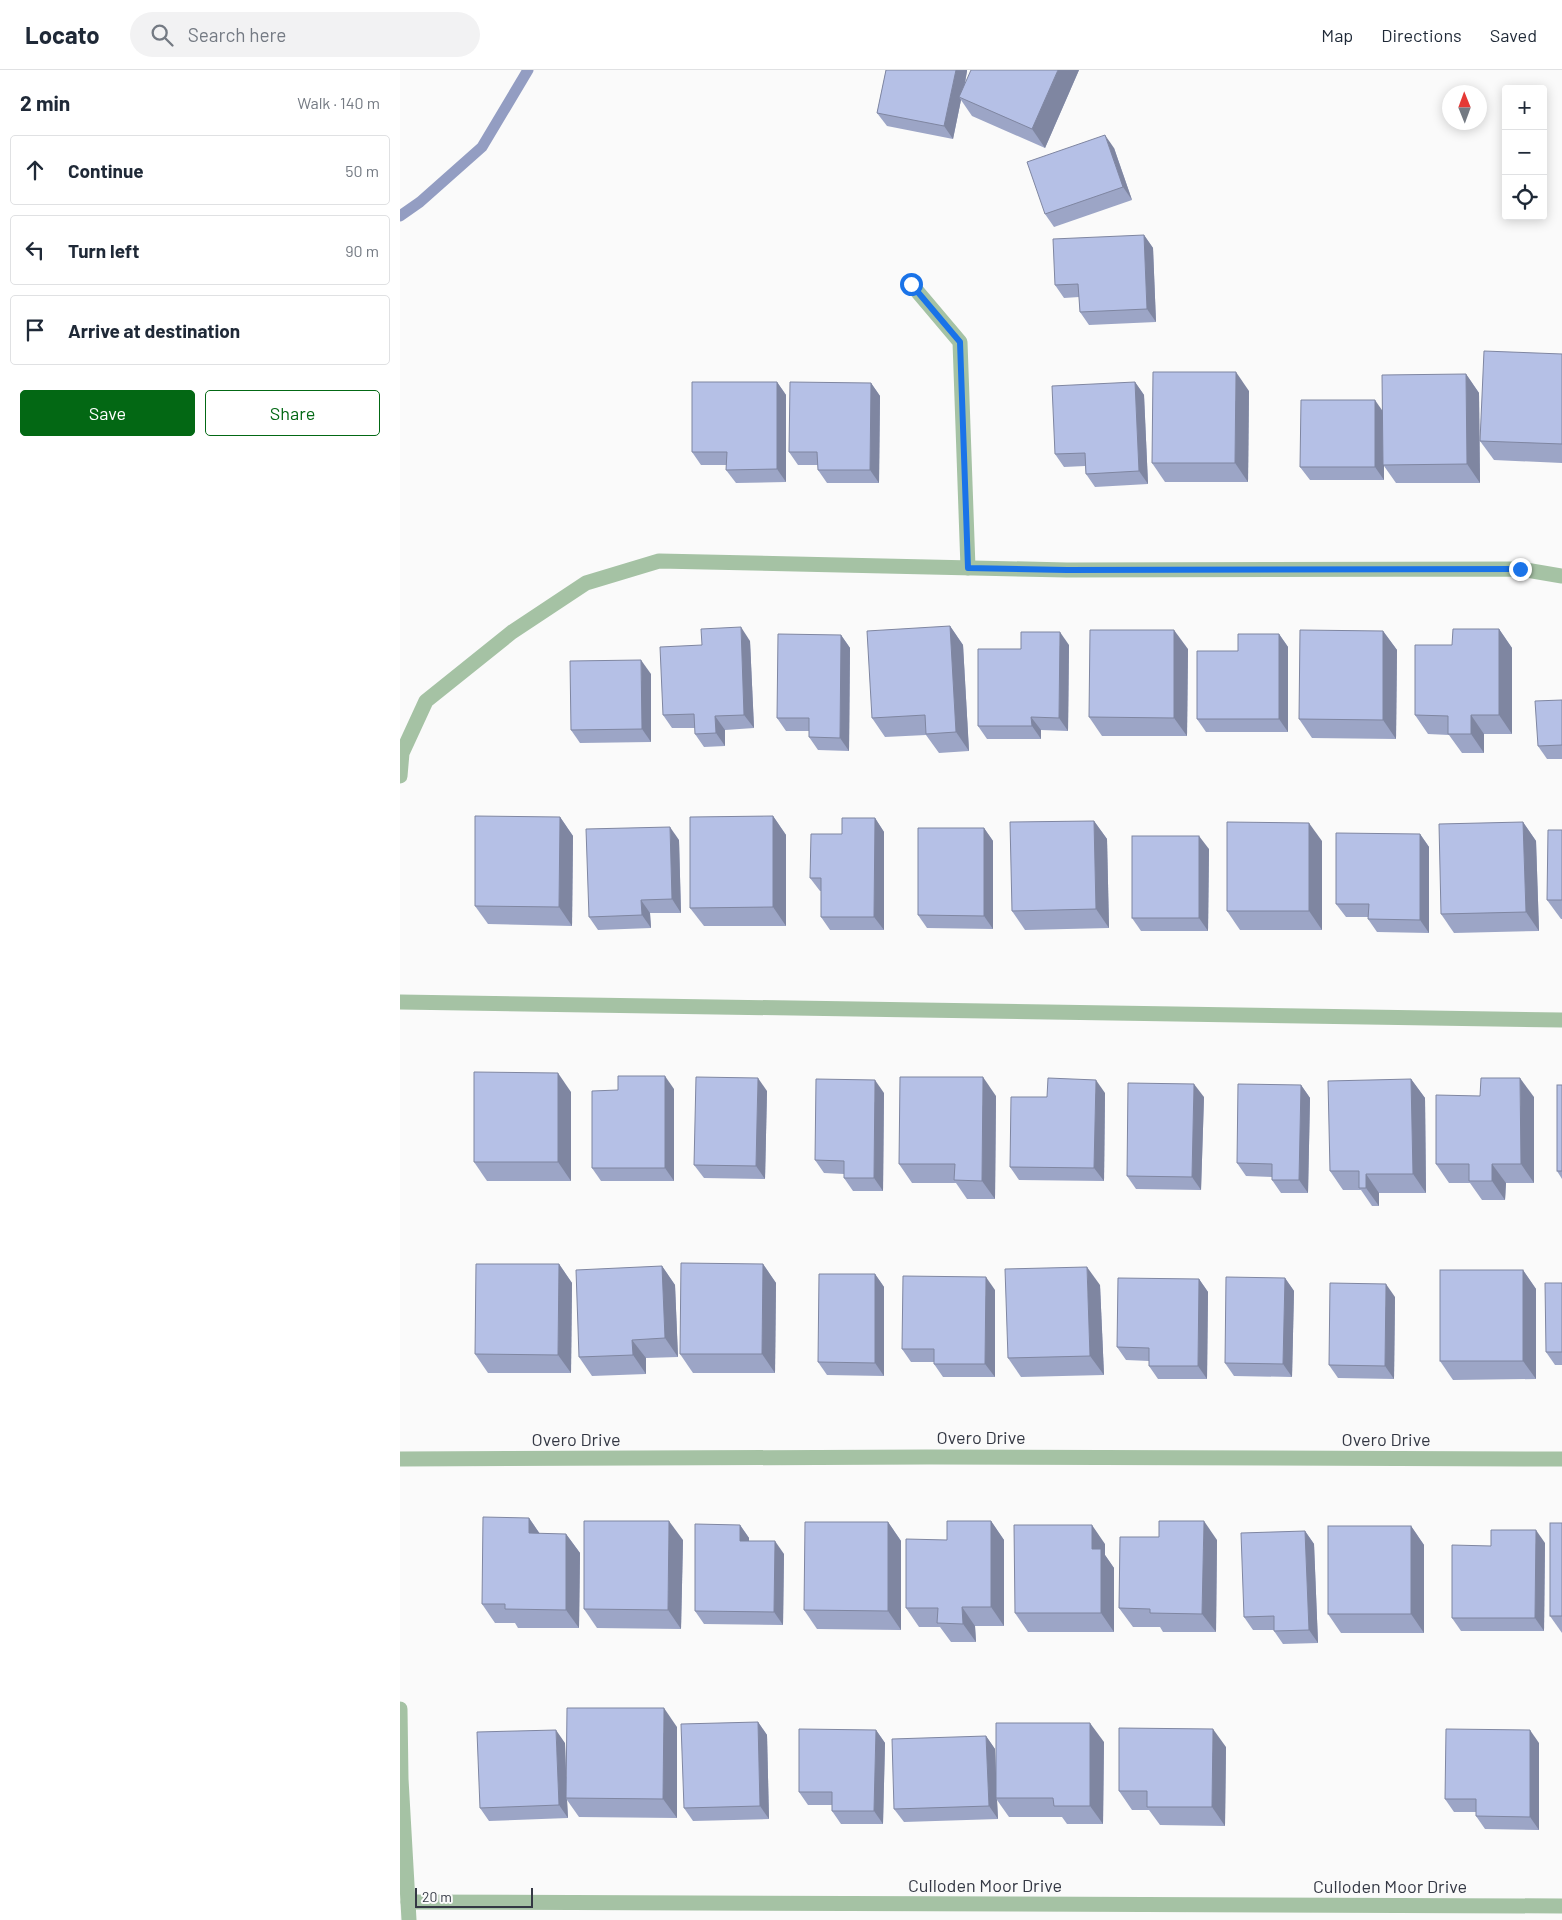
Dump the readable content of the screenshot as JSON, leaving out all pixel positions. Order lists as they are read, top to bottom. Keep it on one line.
{"streets":{"street":["Overo Drive","Culloden Moor Drive"]},"scale_bar":"20 m","north":"top","page":{"header":"Locato","search":"Search here","nav":["Map","Directions","Saved"],"heading":["2 min","Walk · 140 m"],"map_buttons":["+","−"],"list":[["Continue","50 m"],["Turn left","90 m"],"Arrive at destination"],"buttons":["Save","Share"],"scale":"20 m"}}
